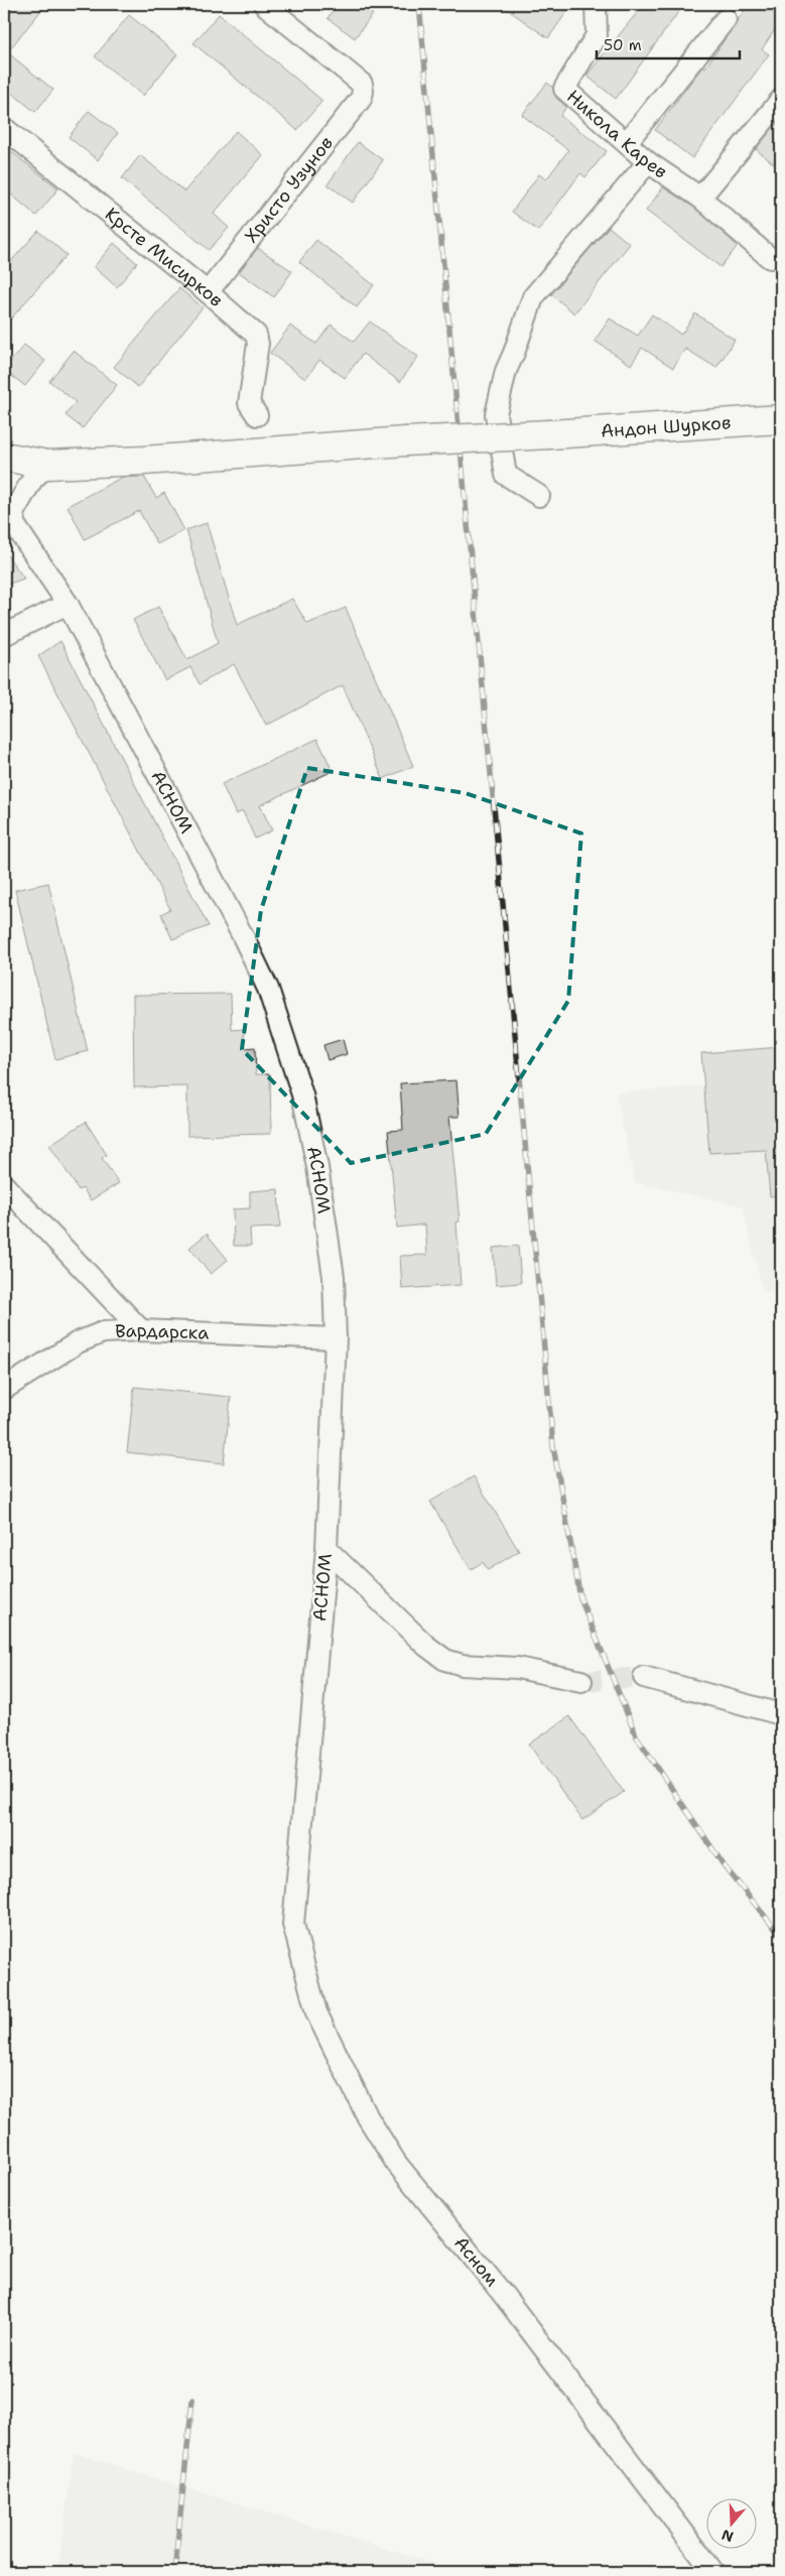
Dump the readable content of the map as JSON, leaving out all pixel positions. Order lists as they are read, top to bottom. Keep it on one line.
{"streets":{"main road":["Андон Шурков"],"street":["Никола Карев","Христо Узунов","Крсте Мисирков","АСНОМ","Вардарска","Асном"]},"crossings":[["Христо Узунов","Крсте Мисирков"],["АСНОМ","Вардарска"],["АСНОМ","Асном"]],"scale_bar":"50 m","north":"bottom"}
